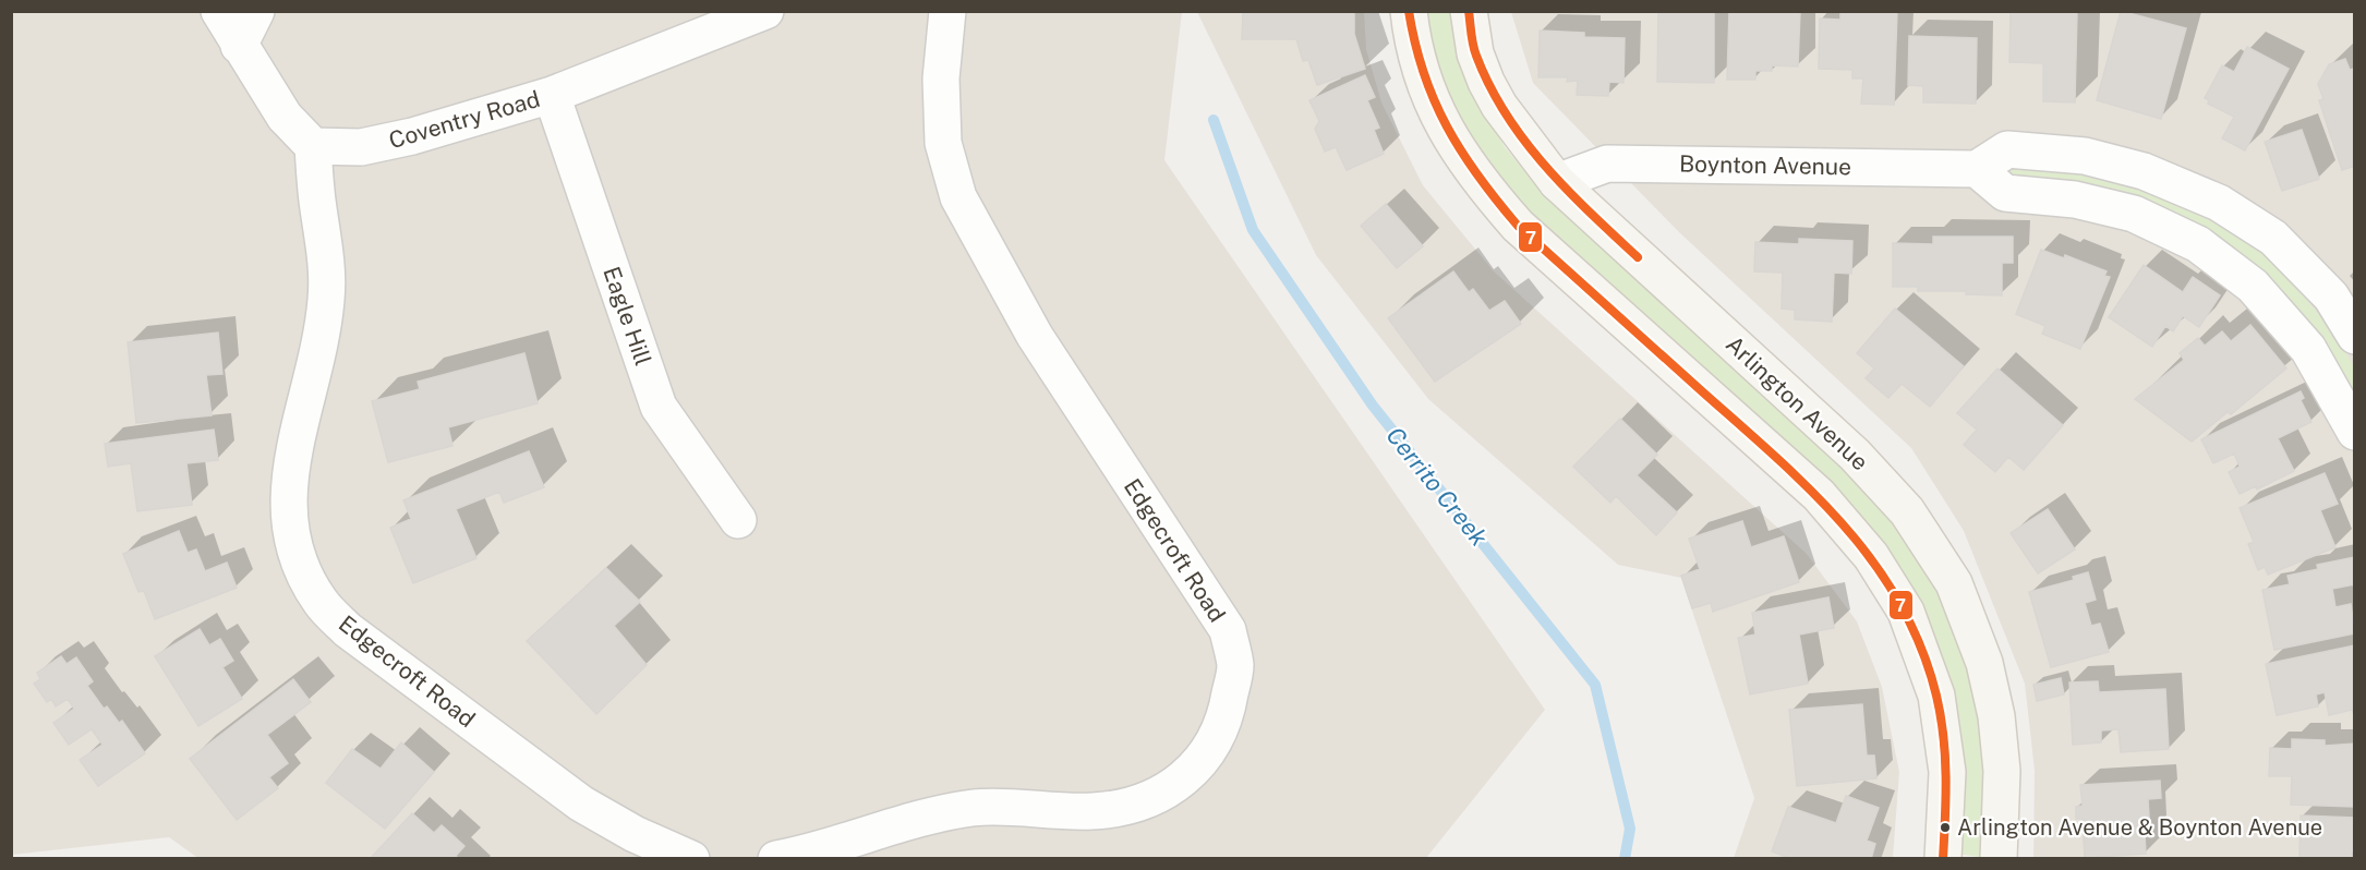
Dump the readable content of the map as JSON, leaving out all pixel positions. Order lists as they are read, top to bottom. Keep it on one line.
{"streets":{"main road":["Arlington Avenue"],"street":["Coventry Road","Boynton Avenue","Eagle Hill","Edgecroft Road"]},"crossings":[["Coventry Road","Eagle Hill"],["Coventry Road","Edgecroft Road"],["Boynton Avenue","Arlington Avenue"]],"water":["Cerrito Creek"],"places":["Arlington Avenue & Boynton Avenue"],"lines":["transit line 7"]}
